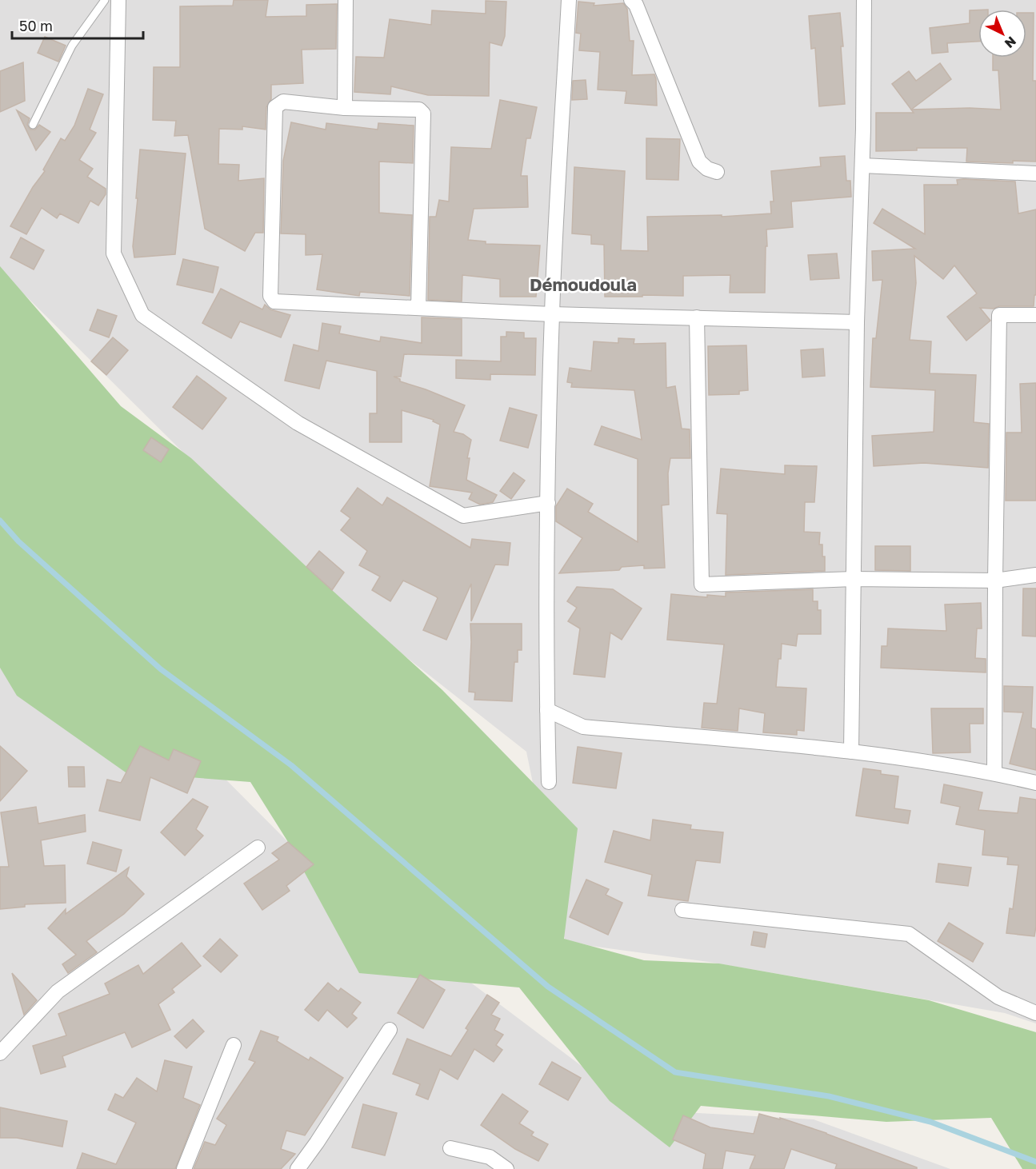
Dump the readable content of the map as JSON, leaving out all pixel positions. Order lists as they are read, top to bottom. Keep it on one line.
{"districts":["Démoudoula"],"scale_bar":"50 m","north":"bottom right"}
